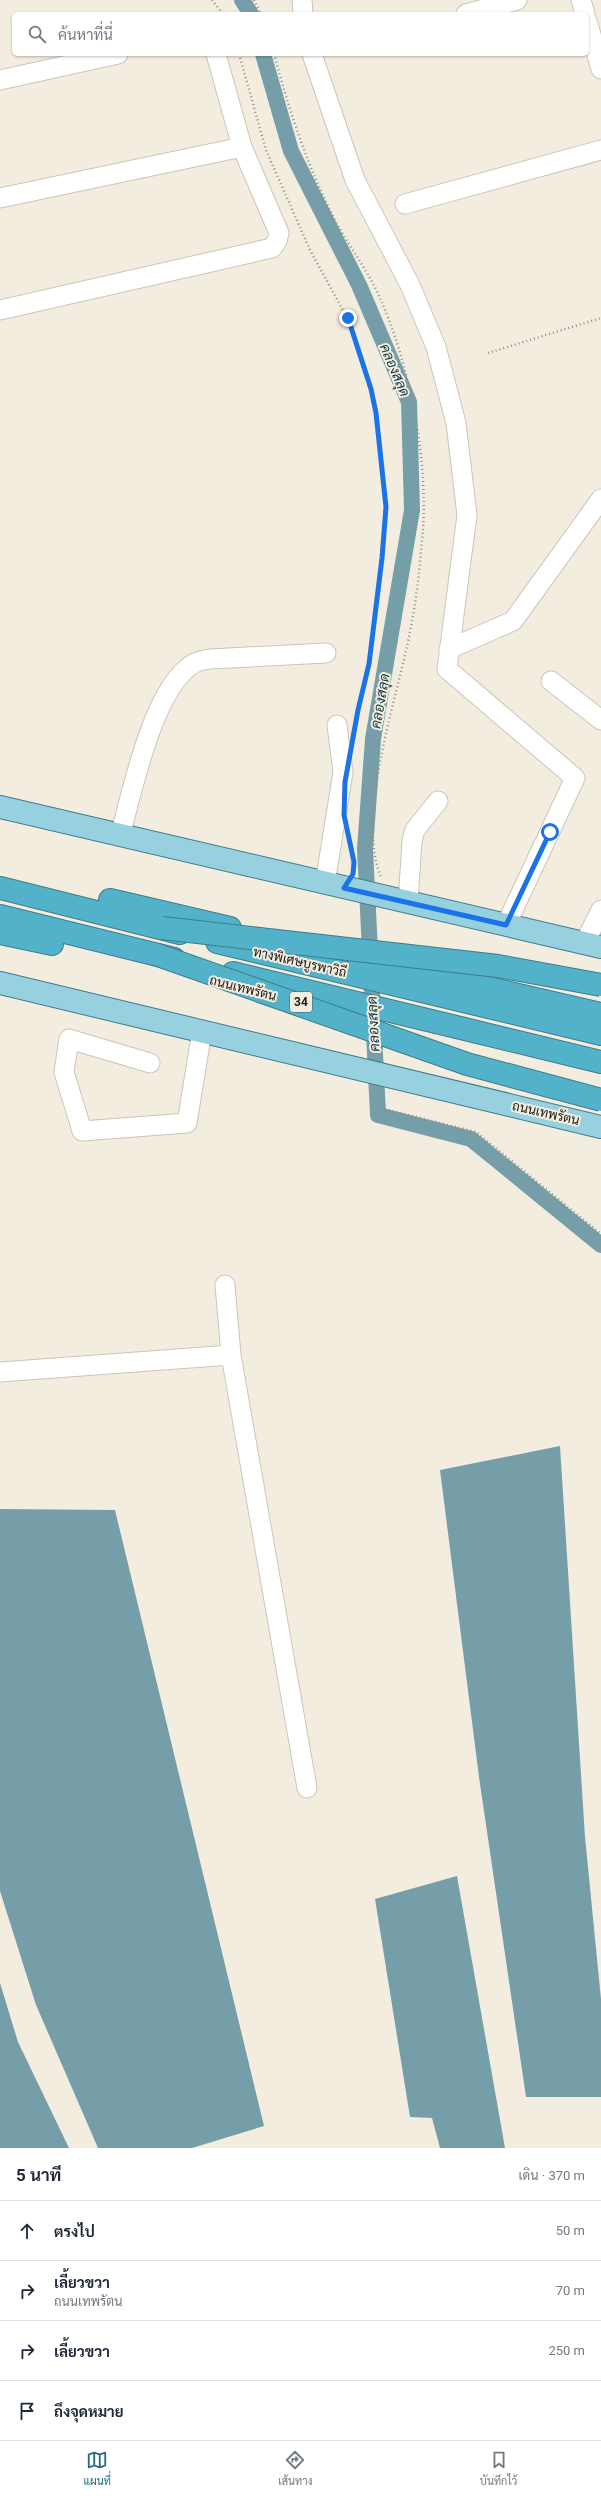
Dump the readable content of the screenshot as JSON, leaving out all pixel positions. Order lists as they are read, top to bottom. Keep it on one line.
{"streets":{"highway":["ทางพิเศษบูรพาวิถี","ถนนเทพรัตน","34"]},"water":["คลองสลุด"],"page":{"search":"ค้นหาที่นี่","heading":["5 นาที","เดิน · 370 m"],"list":[["ตรงไป","50 m"],["เลี้ยวขวา","ถนนเทพรัตน","70 m"],["เลี้ยวขวา","250 m"],"ถึงจุดหมาย"],"nav":["แผนที่","เส้นทาง","บันทึกไว้"]}}
